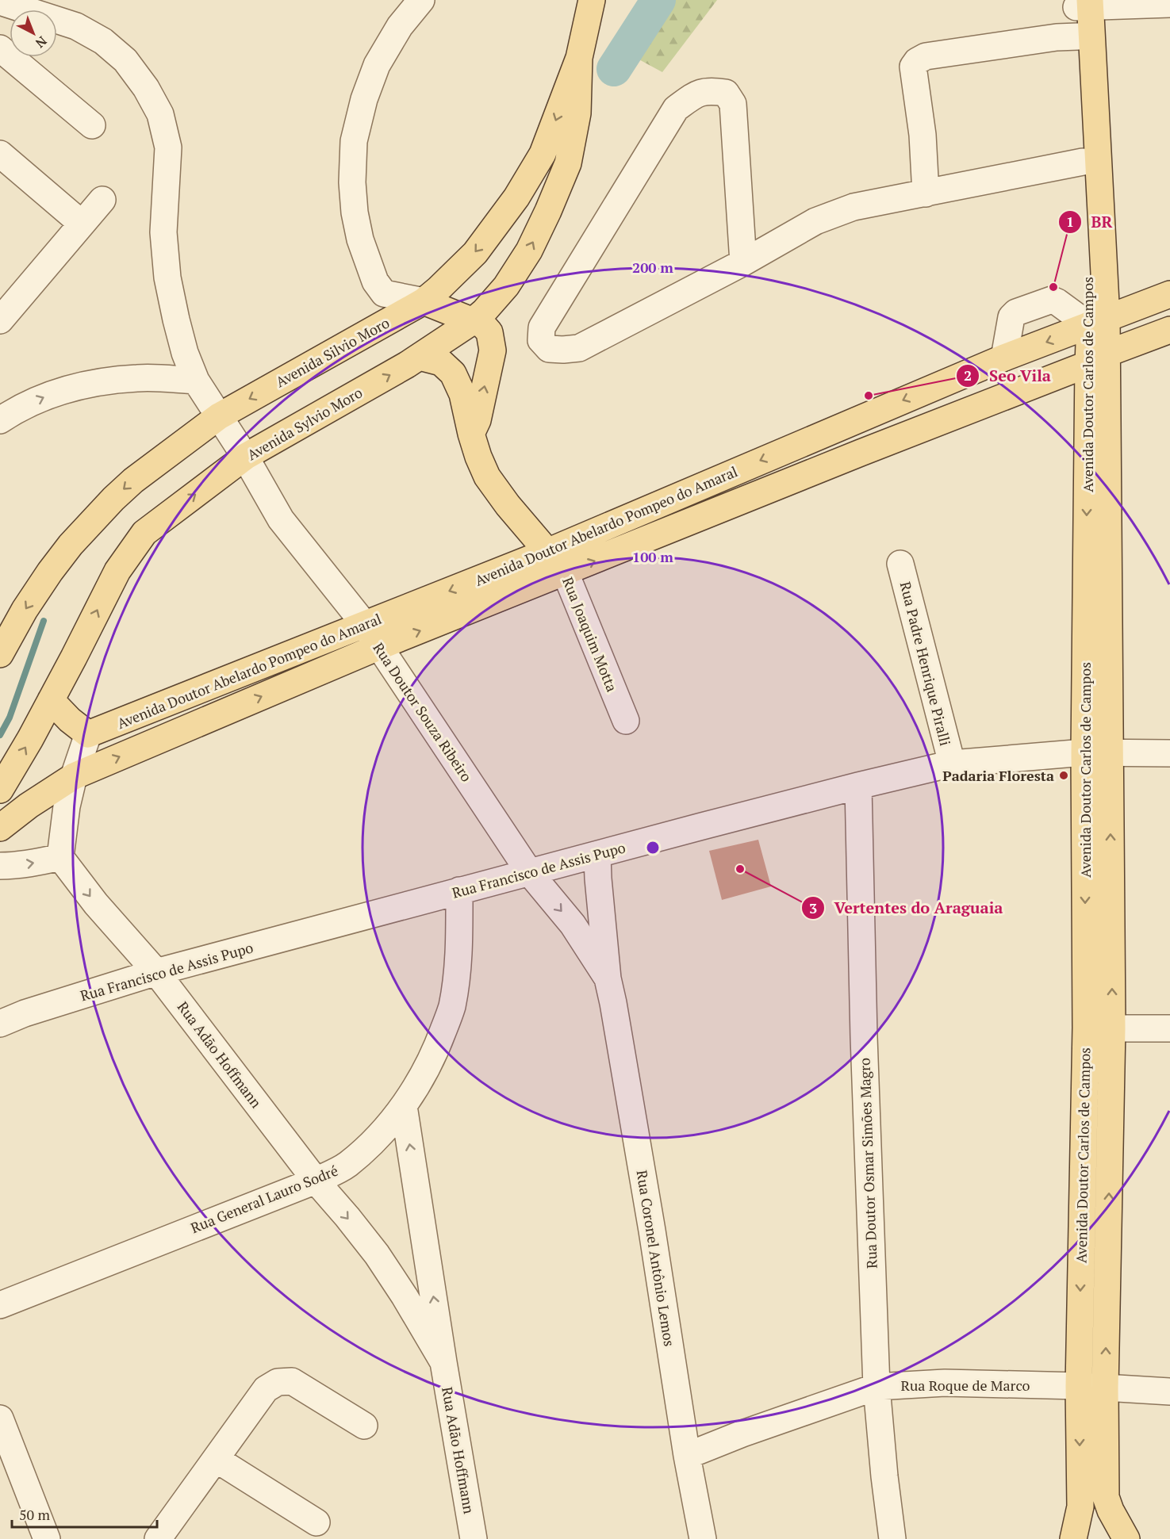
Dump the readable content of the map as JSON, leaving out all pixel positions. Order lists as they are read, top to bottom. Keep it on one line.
{"streets":{"main road":["Avenida Silvio Moro","Avenida Doutor Carlos de Campos","Avenida Sylvio Moro","Avenida Doutor Abelardo Pompeo do Amaral","Rua Joaquim Motta"],"street":["Rua Padre Henrique Piralli","Rua Doutor Souza Ribeiro","Rua Francisco de Assis Pupo","Rua Adão Hoffmann","Rua Doutor Osmar Simões Magro","Rua General Lauro Sodré","Rua Coronel Antônio Lemos","Rua Roque de Marco"]},"crossings":[["Avenida Silvio Moro","Avenida Sylvio Moro"],["Avenida Silvio Moro","Rua Doutor Souza Ribeiro"],["Avenida Doutor Carlos de Campos","Avenida Doutor Abelardo Pompeo do Amaral"],["Avenida Doutor Carlos de Campos","Rua Francisco de Assis Pupo"],["Avenida Doutor Carlos de Campos","Rua Roque de Marco"],["Avenida Sylvio Moro","Rua Joaquim Motta"],["Avenida Sylvio Moro","Rua Doutor Souza Ribeiro"],["Avenida Doutor Abelardo Pompeo do Amaral","Rua Joaquim Motta"],["Avenida Doutor Abelardo Pompeo do Amaral","Rua Doutor Souza Ribeiro"],["Rua Padre Henrique Piralli","Rua Francisco de Assis Pupo"],["Rua Doutor Souza Ribeiro","Rua Francisco de Assis Pupo"],["Rua Doutor Souza Ribeiro","Rua Coronel Antônio Lemos"],["Rua Francisco de Assis Pupo","Rua Adão Hoffmann"],["Rua Francisco de Assis Pupo","Rua Doutor Osmar Simões Magro"],["Rua Francisco de Assis Pupo","Rua General Lauro Sodré"],["Rua Francisco de Assis Pupo","Rua Coronel Antônio Lemos"],["Rua Adão Hoffmann","Rua General Lauro Sodré"],["Rua Doutor Osmar Simões Magro","Rua Roque de Marco"],["Rua Coronel Antônio Lemos","Rua Roque de Marco"]],"one_way":["Avenida Silvio Moro","Avenida Sylvio Moro"],"places":["BR","Seo Vila","Padaria Floresta","Vertentes do Araguaia"],"scale_bar":"50 m","north":"bottom right","rings":["200 m","100 m"]}
